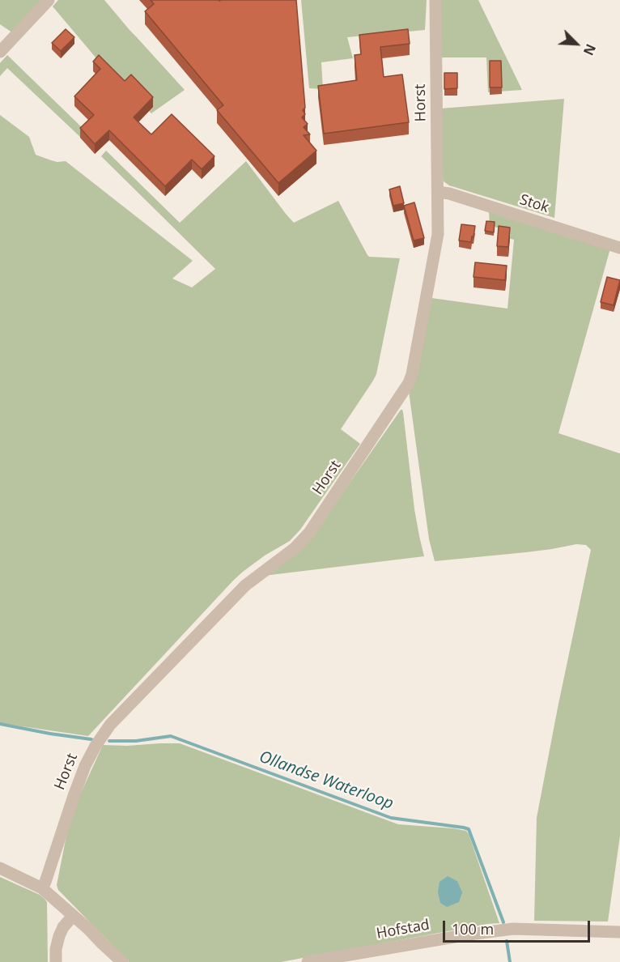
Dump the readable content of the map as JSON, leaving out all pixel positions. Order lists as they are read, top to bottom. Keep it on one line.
{"streets":{"street":["Horst","Stok","Hofstad"]},"crossings":[["Horst","Stok"]],"water":["Ollandse Waterloop"],"scale_bar":"100 m","north":"bottom right"}
